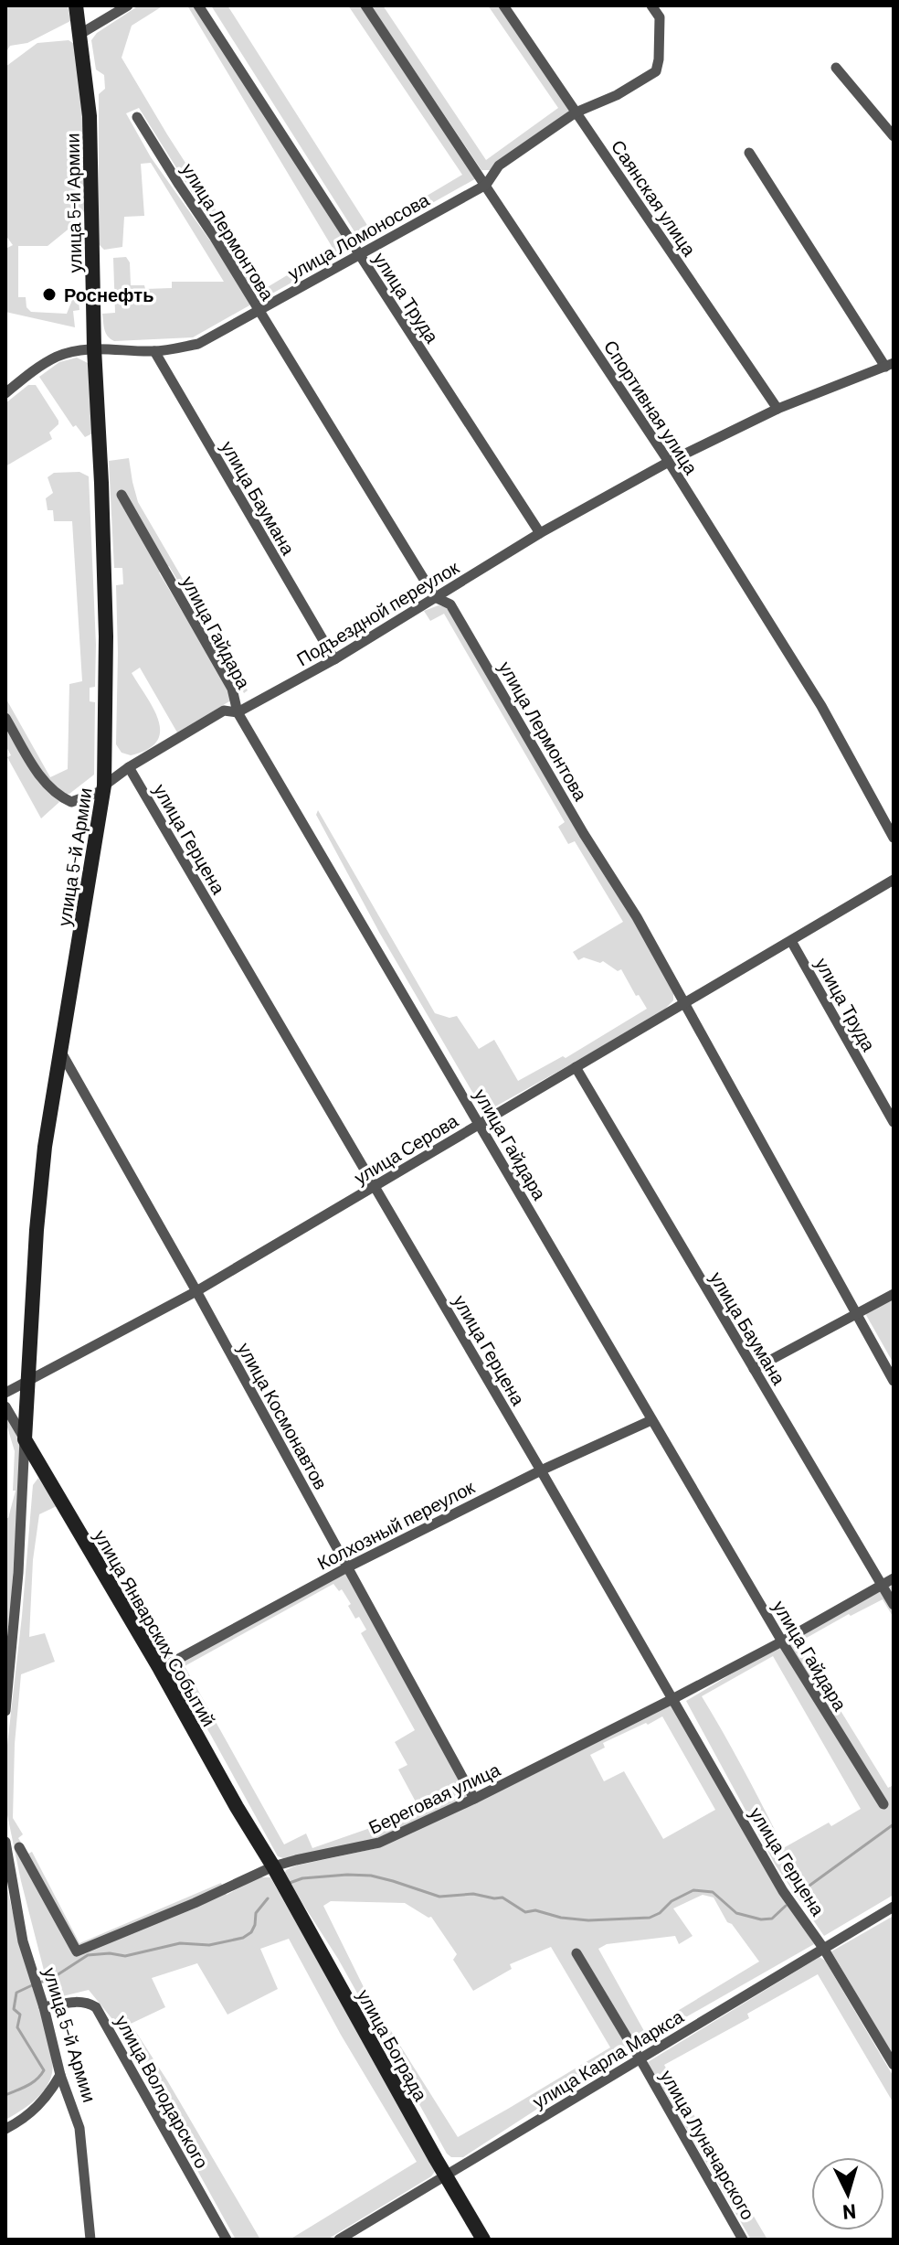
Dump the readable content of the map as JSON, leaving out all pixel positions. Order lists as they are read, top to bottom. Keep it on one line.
{"streets":{"street":["Саянская улица","улица 5-й Армии","улица Лермонтова","улица Ломоносова","улица Труда","Спортивная улица","улица Баумана","Подъездной переулок","улица Гайдара","улица Герцена","улица Серова","улица Космонавтов","Колхозный переулок","улица Январских Событий","Береговая улица","улица Бограда","улица Карла Маркса","улица Володарского","улица Луначарского"]},"crossings":[["Саянская улица","улица Ломоносова"],["Саянская улица","Подъездной переулок"],["улица 5-й Армии","улица Ломоносова"],["улица 5-й Армии","Подъездной переулок"],["улица 5-й Армии","улица Серова"],["улица 5-й Армии","улица Космонавтов"],["улица 5-й Армии","улица Январских Событий"],["улица 5-й Армии","улица Володарского"],["улица Лермонтова","улица Ломоносова"],["улица Лермонтова","Подъездной переулок"],["улица Лермонтова","улица Серова"],["улица Ломоносова","улица Труда"],["улица Ломоносова","Спортивная улица"],["улица Ломоносова","улица Баумана"],["улица Труда","Подъездной переулок"],["улица Труда","улица Серова"],["Спортивная улица","Подъездной переулок"],["улица Баумана","Подъездной переулок"],["улица Баумана","улица Серова"],["улица Баумана","Береговая улица"],["Подъездной переулок","улица Гайдара"],["Подъездной переулок","улица Герцена"],["улица Гайдара","улица Серова"],["улица Гайдара","Колхозный переулок"],["улица Гайдара","Береговая улица"],["улица Герцена","улица Серова"],["улица Герцена","Колхозный переулок"],["улица Герцена","Береговая улица"],["улица Герцена","улица Карла Маркса"],["улица Серова","улица Космонавтов"],["улица Космонавтов","Колхозный переулок"],["улица Космонавтов","Береговая улица"],["Колхозный переулок","улица Январских Событий"],["улица Январских Событий","Береговая улица"],["улица Январских Событий","улица Бограда"],["Береговая улица","улица Бограда"],["улица Бограда","улица Карла Маркса"],["улица Карла Маркса","улица Луначарского"]],"places":["Роснефть"],"north":"bottom"}
